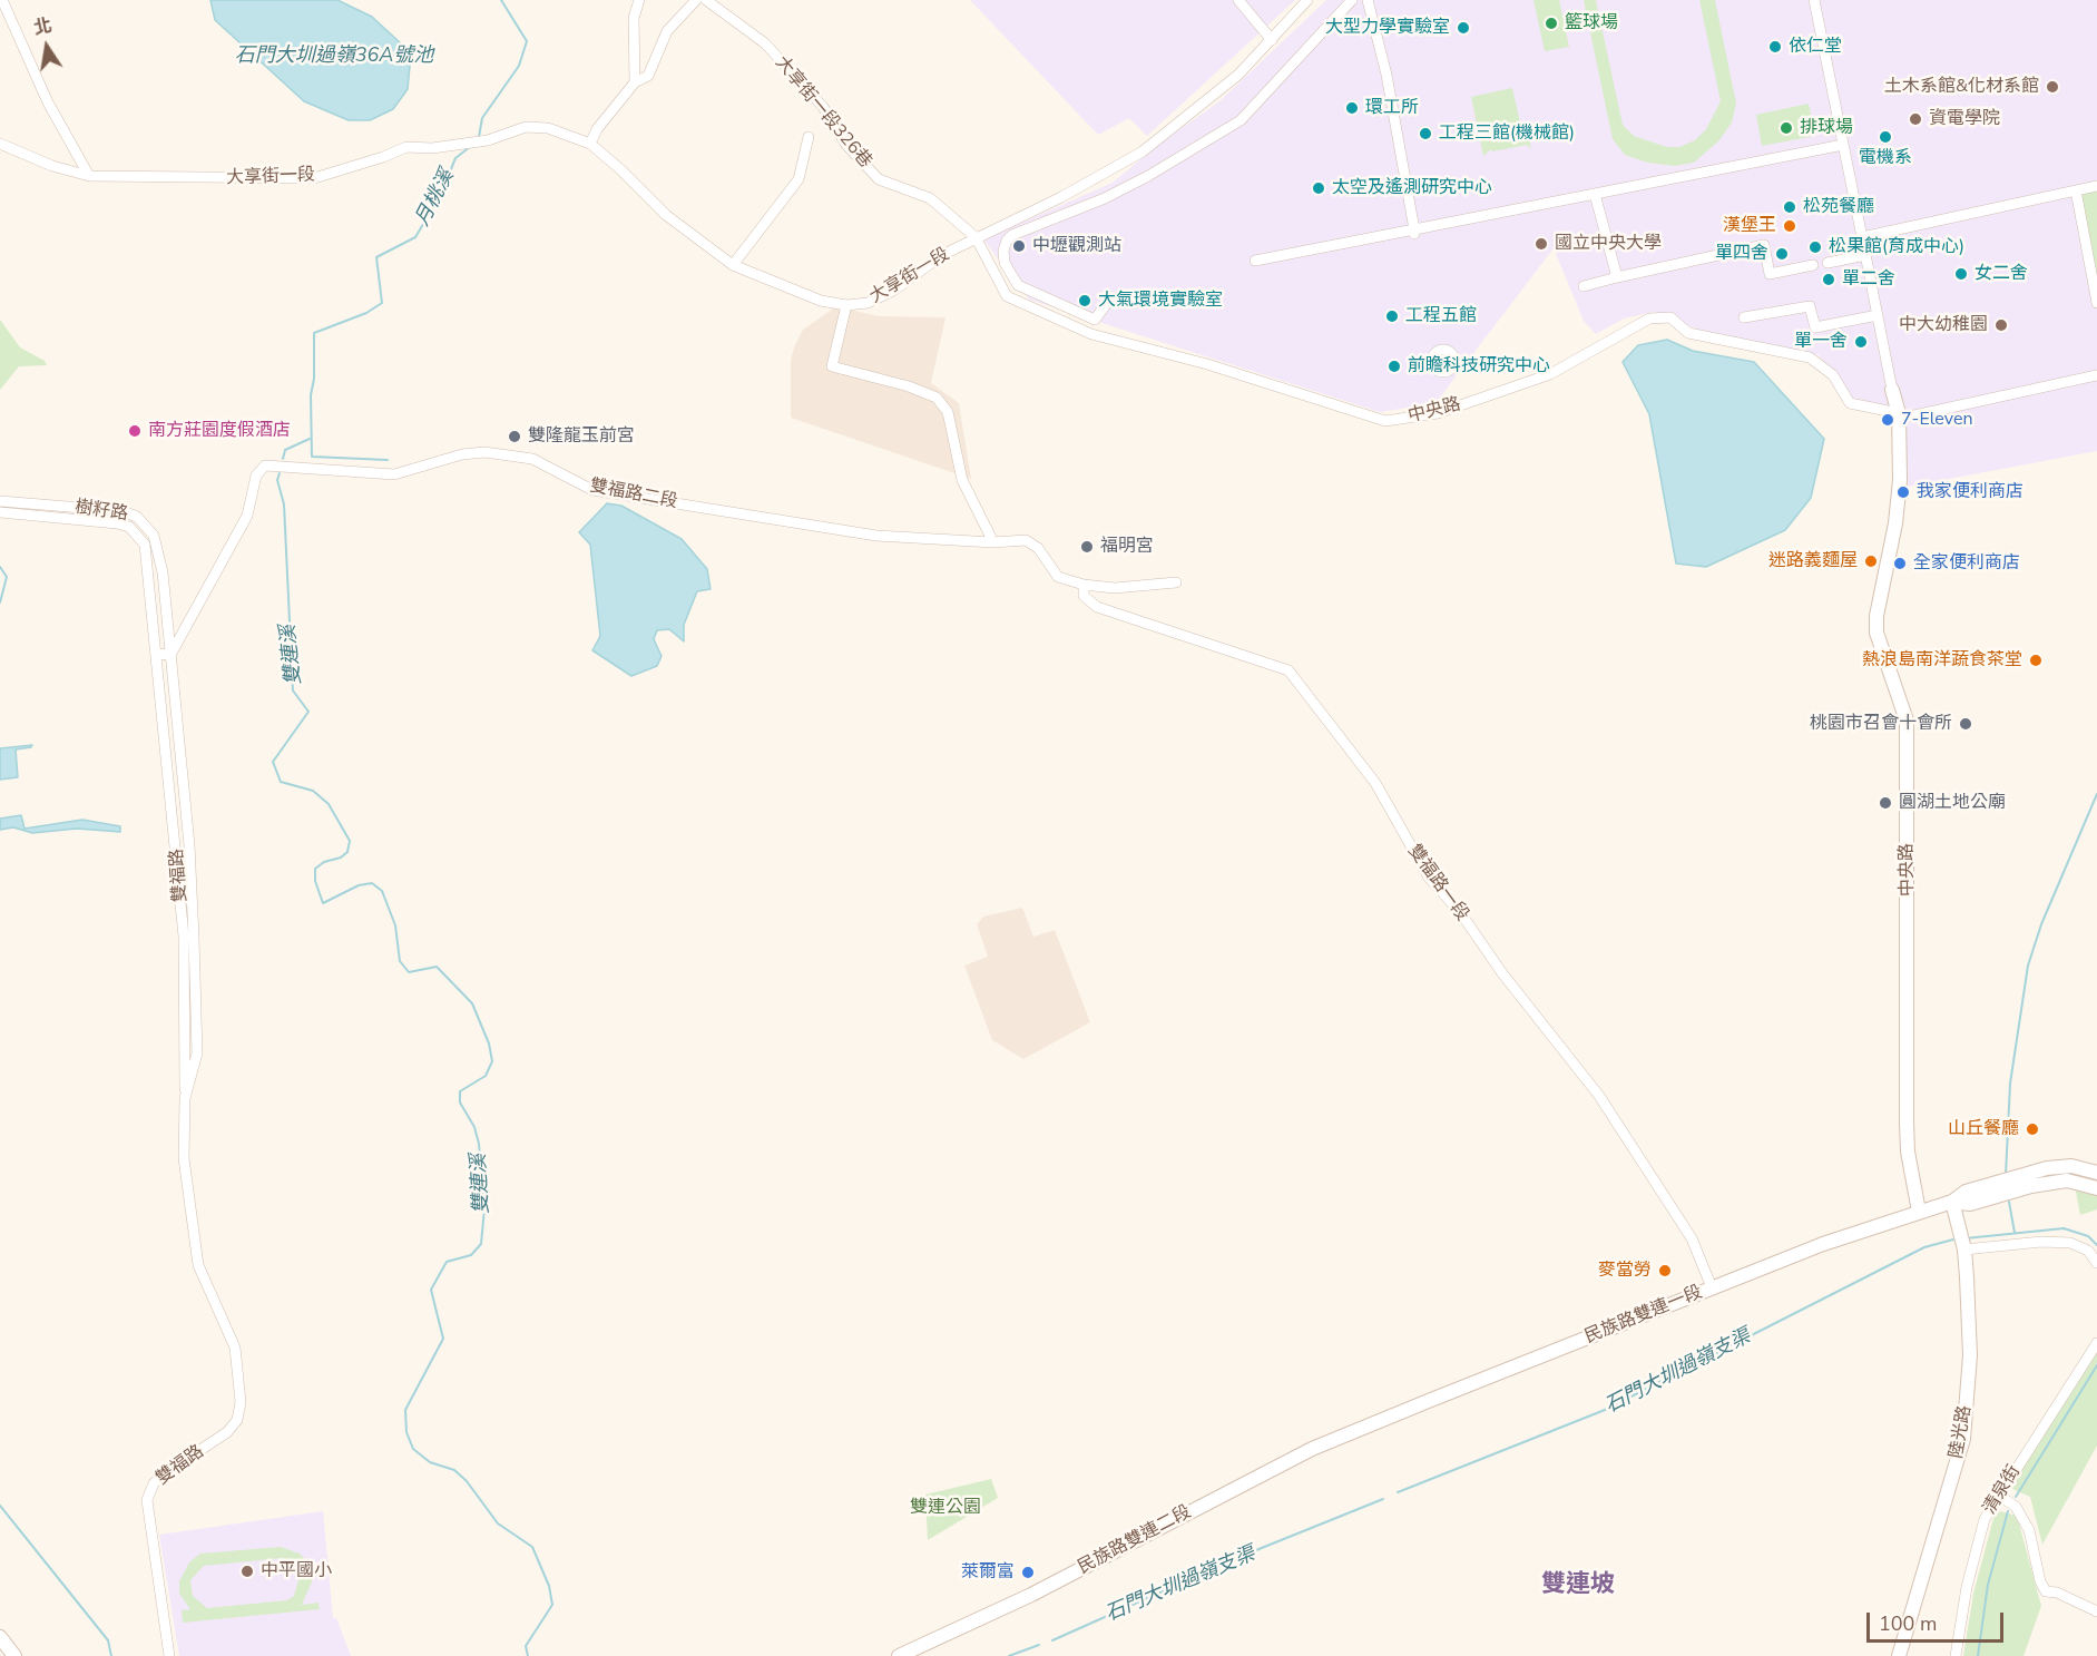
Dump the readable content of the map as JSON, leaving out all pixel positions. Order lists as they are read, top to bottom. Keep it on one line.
{"streets":{"main road":["中央路","民族路雙連一段","陸光路","民族路雙連二段"],"street":["大享街一段326巷","大享街一段","雙福路二段","樹籽路","雙福路","雙福路一段","清泉街"]},"crossings":[["大享街一段326巷","大享街一段"],["大享街一段326巷","中央路"],["大享街一段","中央路"],["中央路","民族路雙連一段"],["雙福路二段","樹籽路"],["雙福路二段","雙福路一段"],["樹籽路","雙福路"],["雙福路一段","民族路雙連一段"],["民族路雙連一段","陸光路"],["民族路雙連一段","民族路雙連二段"]],"districts":["雙連坡"],"water":["石門大圳過嶺36A號池","月桃溪","雙連溪","石門大圳過嶺支渠"],"parks":["雙連公園"],"places":["籃球場","大型力學實驗室","依仁堂","土木系館&化材系館","環工所","資電學院","排球場","工程三館(機械館)","電機系","太空及遙測研究中心","松苑餐廳","漢堡王","國立中央大學","中壢觀測站","松果館(育成中心)","單四舍","女二舍","單二舍","大氣環境實驗室","工程五館","中大幼稚園","單一舍","前瞻科技研究中心","7-Eleven","南方莊園度假酒店","雙隆龍玉前宮","我家便利商店","福明宮","迷路義麵屋","全家便利商店","熱浪島南洋蔬食茶堂","桃園市召會十會所","圓湖土地公廟","山丘餐廳","麥當勞","中平國小","萊爾富"],"scale_bar":"100 m","north":"top"}
